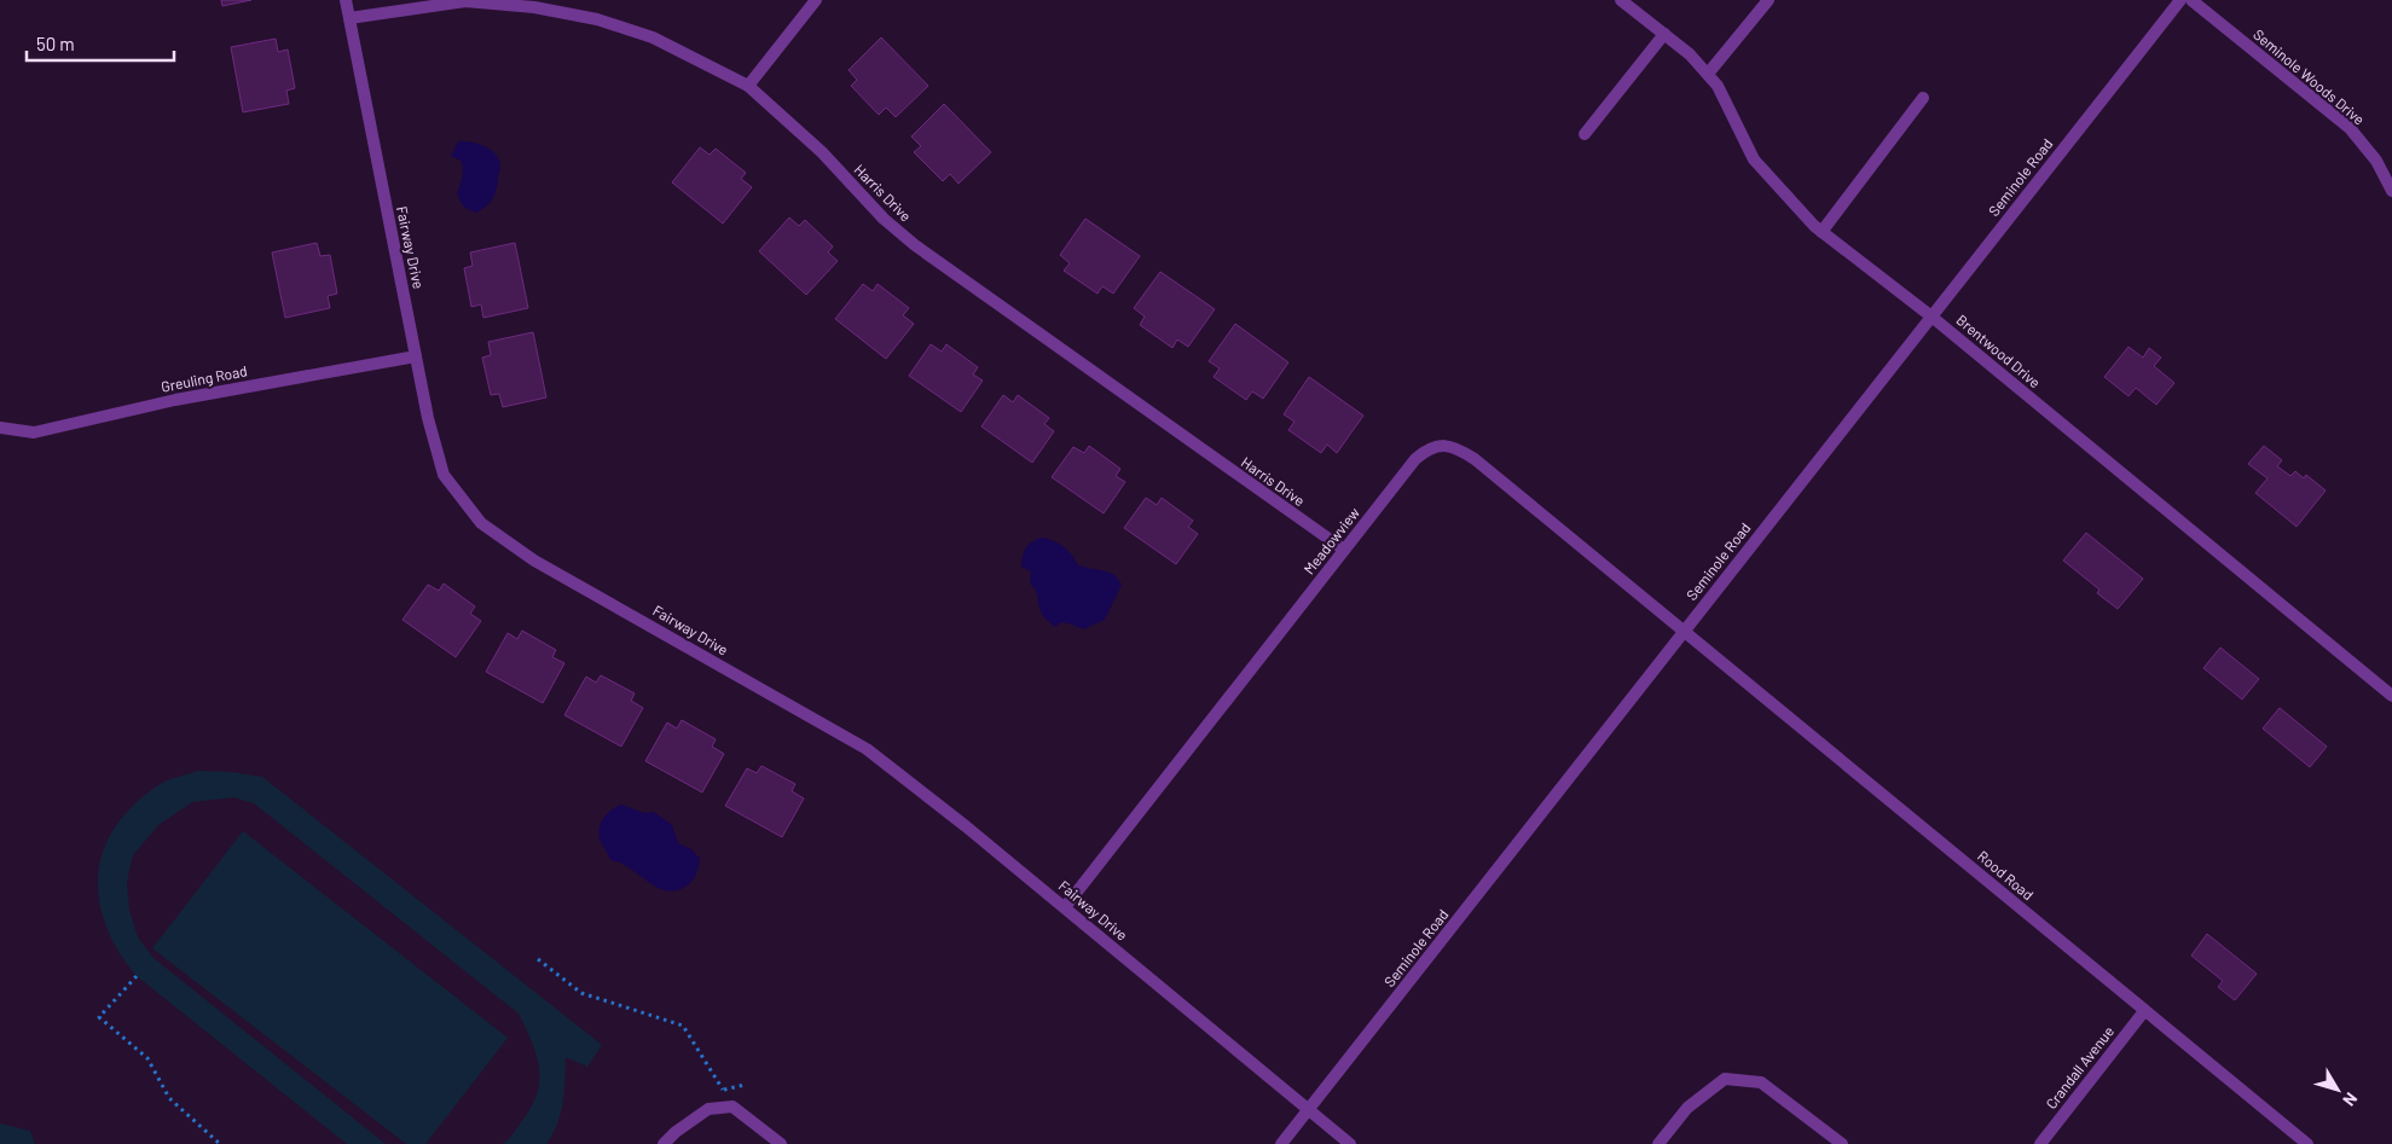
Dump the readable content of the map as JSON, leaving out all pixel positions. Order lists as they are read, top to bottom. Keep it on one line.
{"streets":{"street":["Seminole Woods Drive","Seminole Road","Harris Drive","Fairway Drive","Brentwood Drive","Greuling Road","Meadowview","Rood Road","Crandall Avenue"]},"crossings":[["Seminole Road","Fairway Drive"],["Seminole Road","Brentwood Drive"],["Seminole Road","Meadowview"],["Seminole Road","Rood Road"],["Harris Drive","Fairway Drive"],["Harris Drive","Meadowview"],["Fairway Drive","Greuling Road"],["Fairway Drive","Meadowview"],["Meadowview","Rood Road"],["Rood Road","Crandall Avenue"]],"scale_bar":"50 m","north":"bottom right"}
